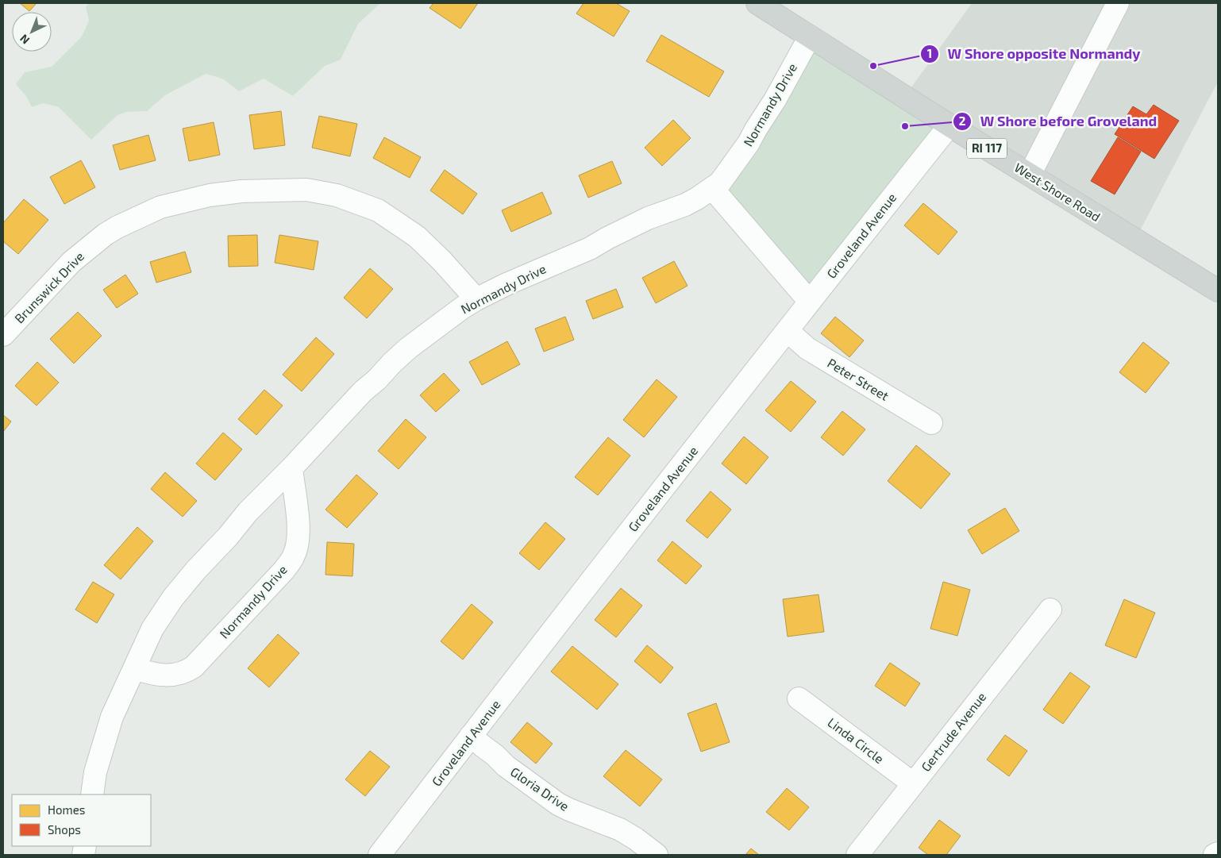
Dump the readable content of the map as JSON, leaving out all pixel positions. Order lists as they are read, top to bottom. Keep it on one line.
{"streets":{"main road":["RI 117","West Shore Road"],"street":["Normandy Drive","Groveland Avenue","Brunswick Drive","Peter Street","Gertrude Avenue","Linda Circle","Gloria Drive"]},"crossings":[["Normandy Drive","West Shore Road"],["Normandy Drive","Brunswick Drive"],["West Shore Road","Groveland Avenue"],["Groveland Avenue","Peter Street"],["Groveland Avenue","Gloria Drive"],["Gertrude Avenue","Linda Circle"]],"places":["W Shore opposite Normandy","W Shore before Groveland"],"legend":["Homes","Shops"],"north":"bottom left"}
